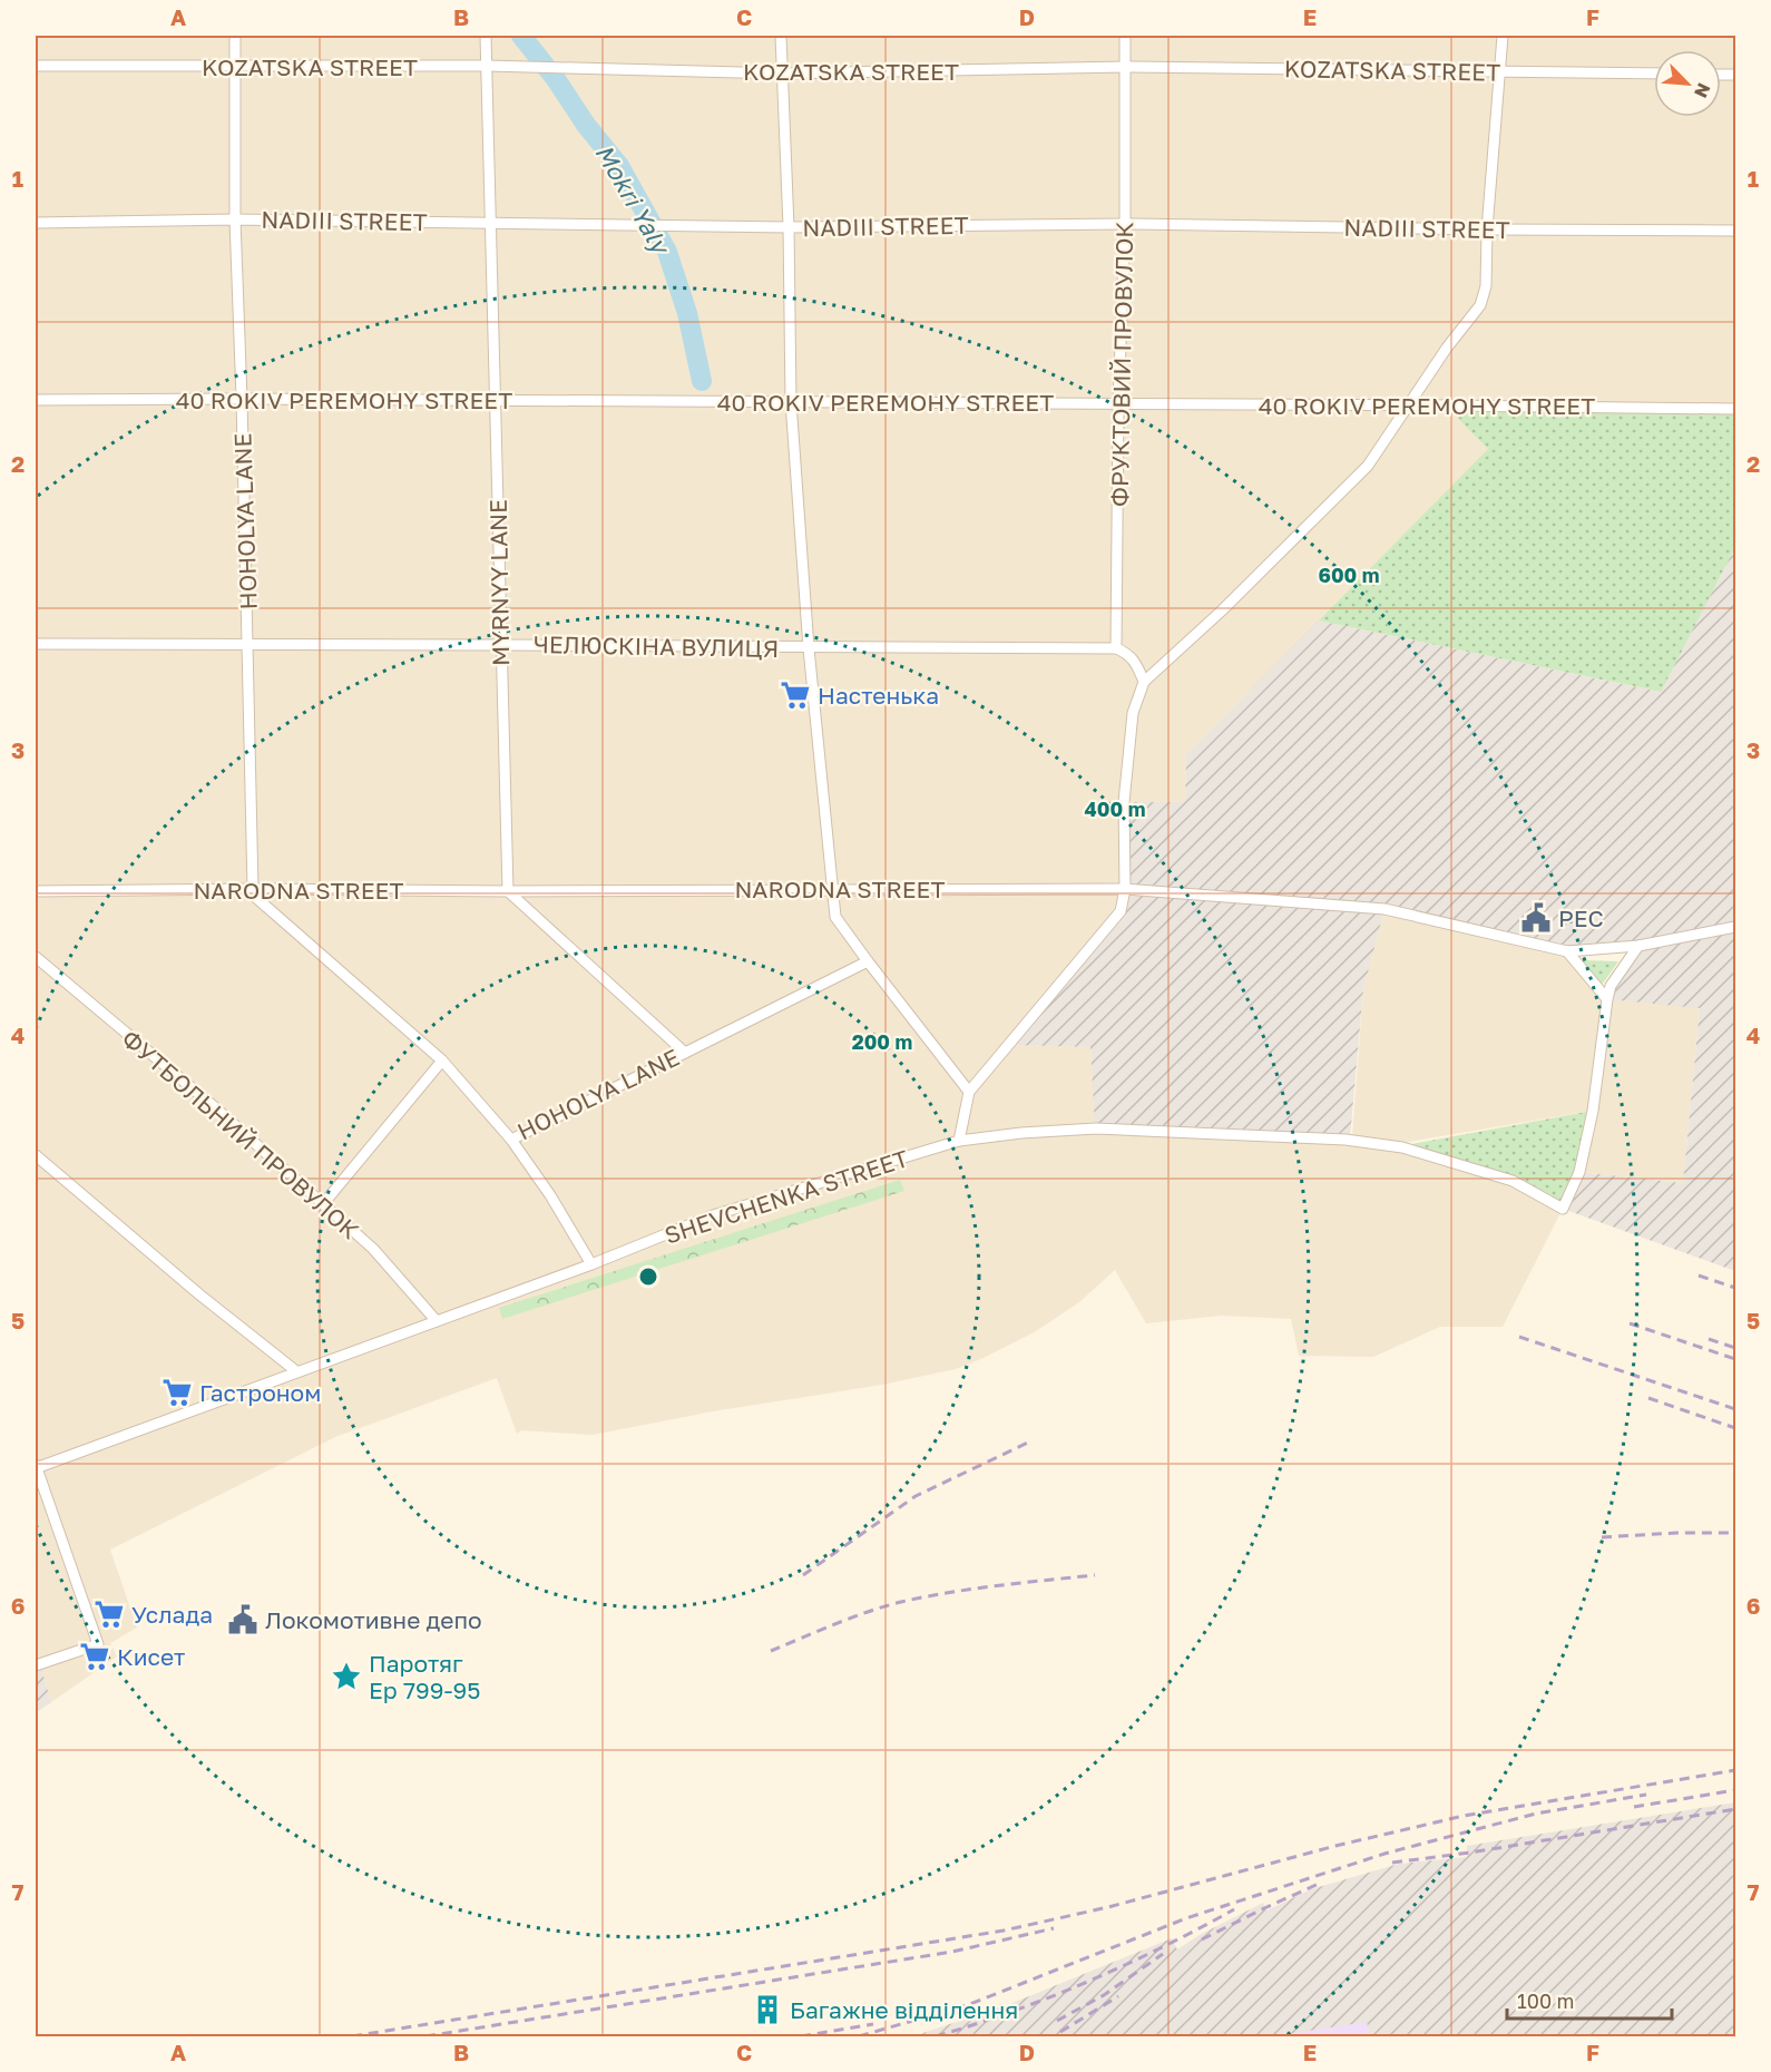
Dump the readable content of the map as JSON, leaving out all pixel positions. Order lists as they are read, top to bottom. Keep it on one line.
{"streets":{"street":["KOZATSKA STREET","NADIII STREET","ФРУКТОВИЙ ПРОВУЛОК","40 ROKIV PEREMOHY STREET","HOHOLYA LANE","MYRNYY LANE","ЧЕЛЮСКІНА ВУЛИЦЯ","NARODNA STREET","ФУТБОЛЬНИЙ ПРОВУЛОК","SHEVCHENKA STREET"]},"crossings":[["KOZATSKA STREET","ФРУКТОВИЙ ПРОВУЛОК"],["KOZATSKA STREET","HOHOLYA LANE"],["KOZATSKA STREET","MYRNYY LANE"],["NADIII STREET","ФРУКТОВИЙ ПРОВУЛОК"],["NADIII STREET","HOHOLYA LANE"],["NADIII STREET","MYRNYY LANE"],["ФРУКТОВИЙ ПРОВУЛОК","40 ROKIV PEREMOHY STREET"],["ФРУКТОВИЙ ПРОВУЛОК","ЧЕЛЮСКІНА ВУЛИЦЯ"],["40 ROKIV PEREMOHY STREET","HOHOLYA LANE"],["40 ROKIV PEREMOHY STREET","MYRNYY LANE"],["HOHOLYA LANE","ЧЕЛЮСКІНА ВУЛИЦЯ"],["HOHOLYA LANE","NARODNA STREET"],["MYRNYY LANE","ЧЕЛЮСКІНА ВУЛИЦЯ"],["MYRNYY LANE","NARODNA STREET"],["ФУТБОЛЬНИЙ ПРОВУЛОК","SHEVCHENKA STREET"]],"water":["Mokri Yaly"],"places":{"supermarket":["Настенька","Гастроном","Услада","Кисет"],"public building":["РЕС","Локомотивне депо"],"place":["Паротяг Ер 799-95"],"building":["Багажне відділення"]},"scale_bar":"100 m","north":"bottom right","grid":{"columns":["A","B","C","D","E","F"],"rows":["1","2","3","4","5","6","7"]},"rings":["600 m","400 m","200 m"]}
